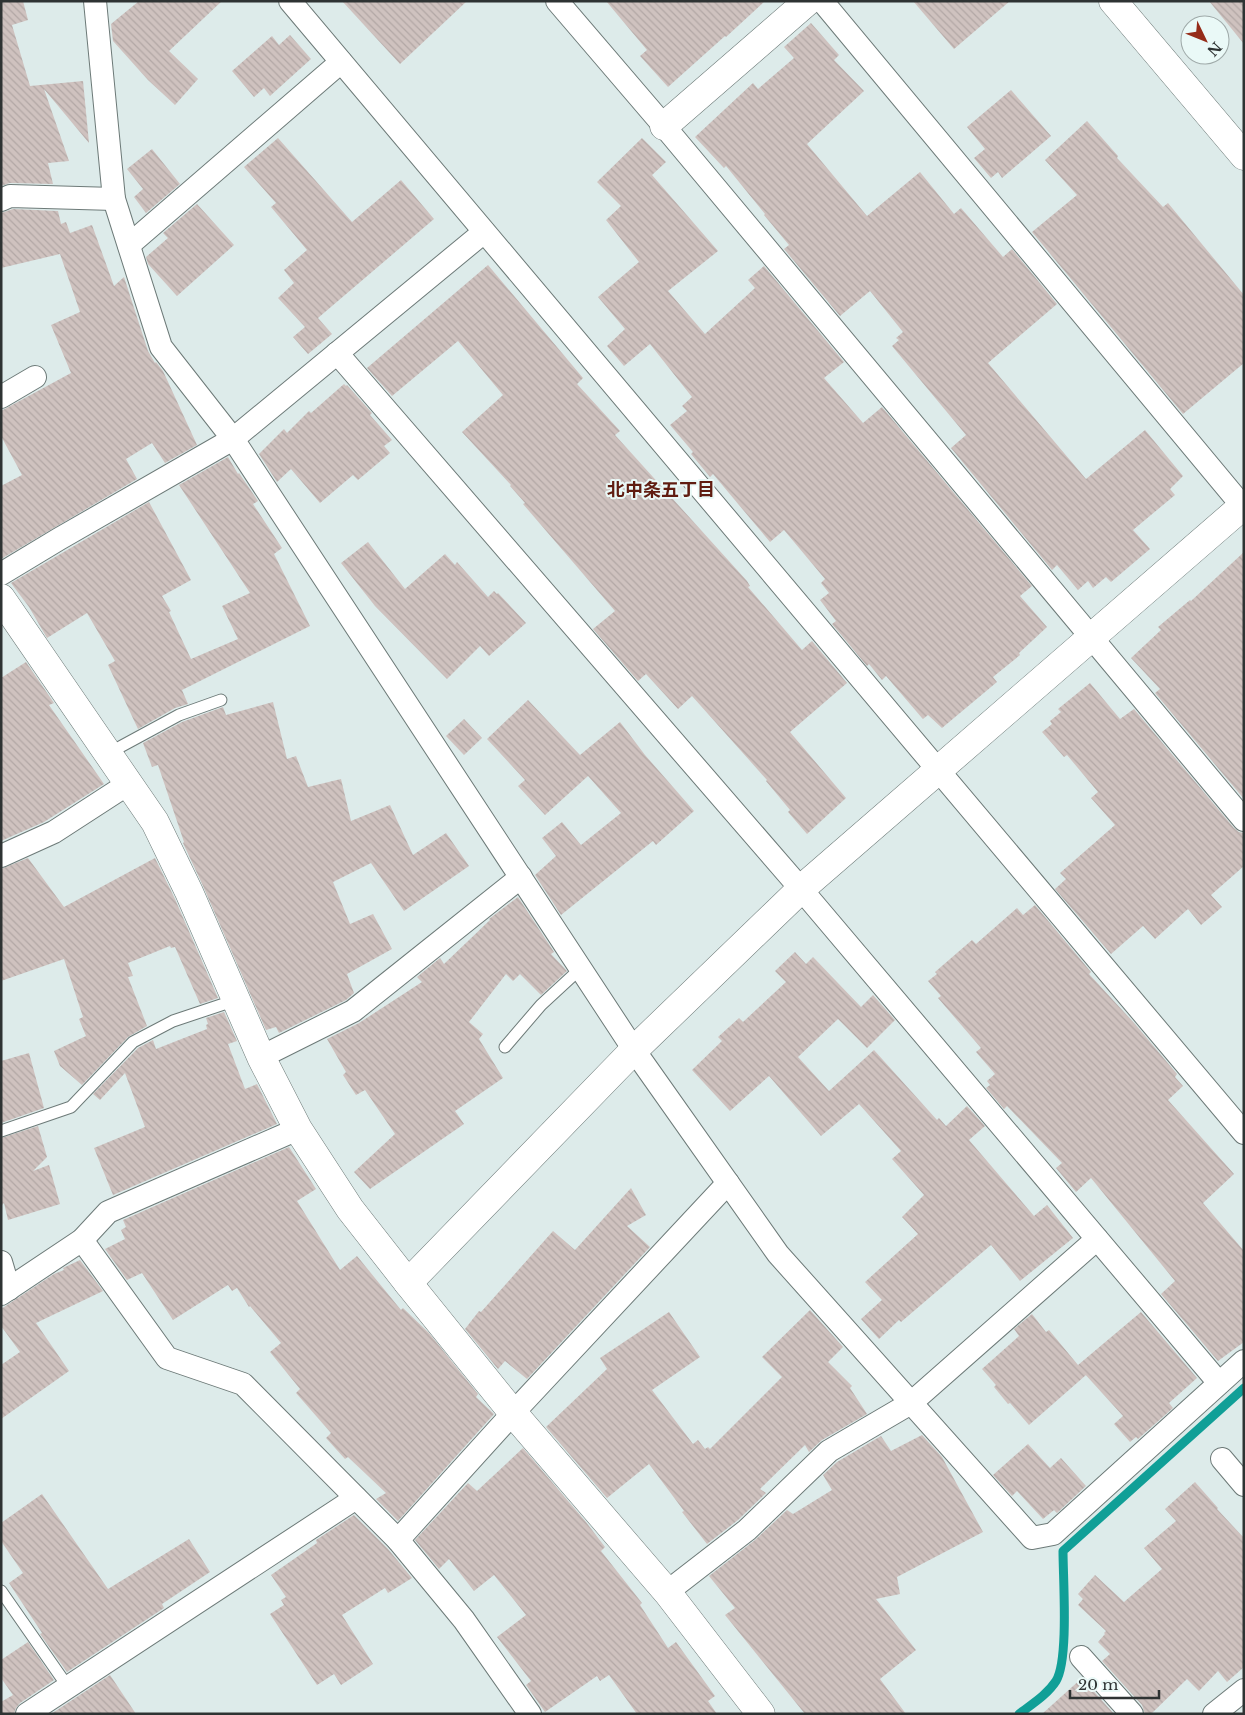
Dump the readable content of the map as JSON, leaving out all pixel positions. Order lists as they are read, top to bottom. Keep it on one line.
{"districts":["北中条五丁目"],"scale_bar":"20 m","north":"bottom right"}
